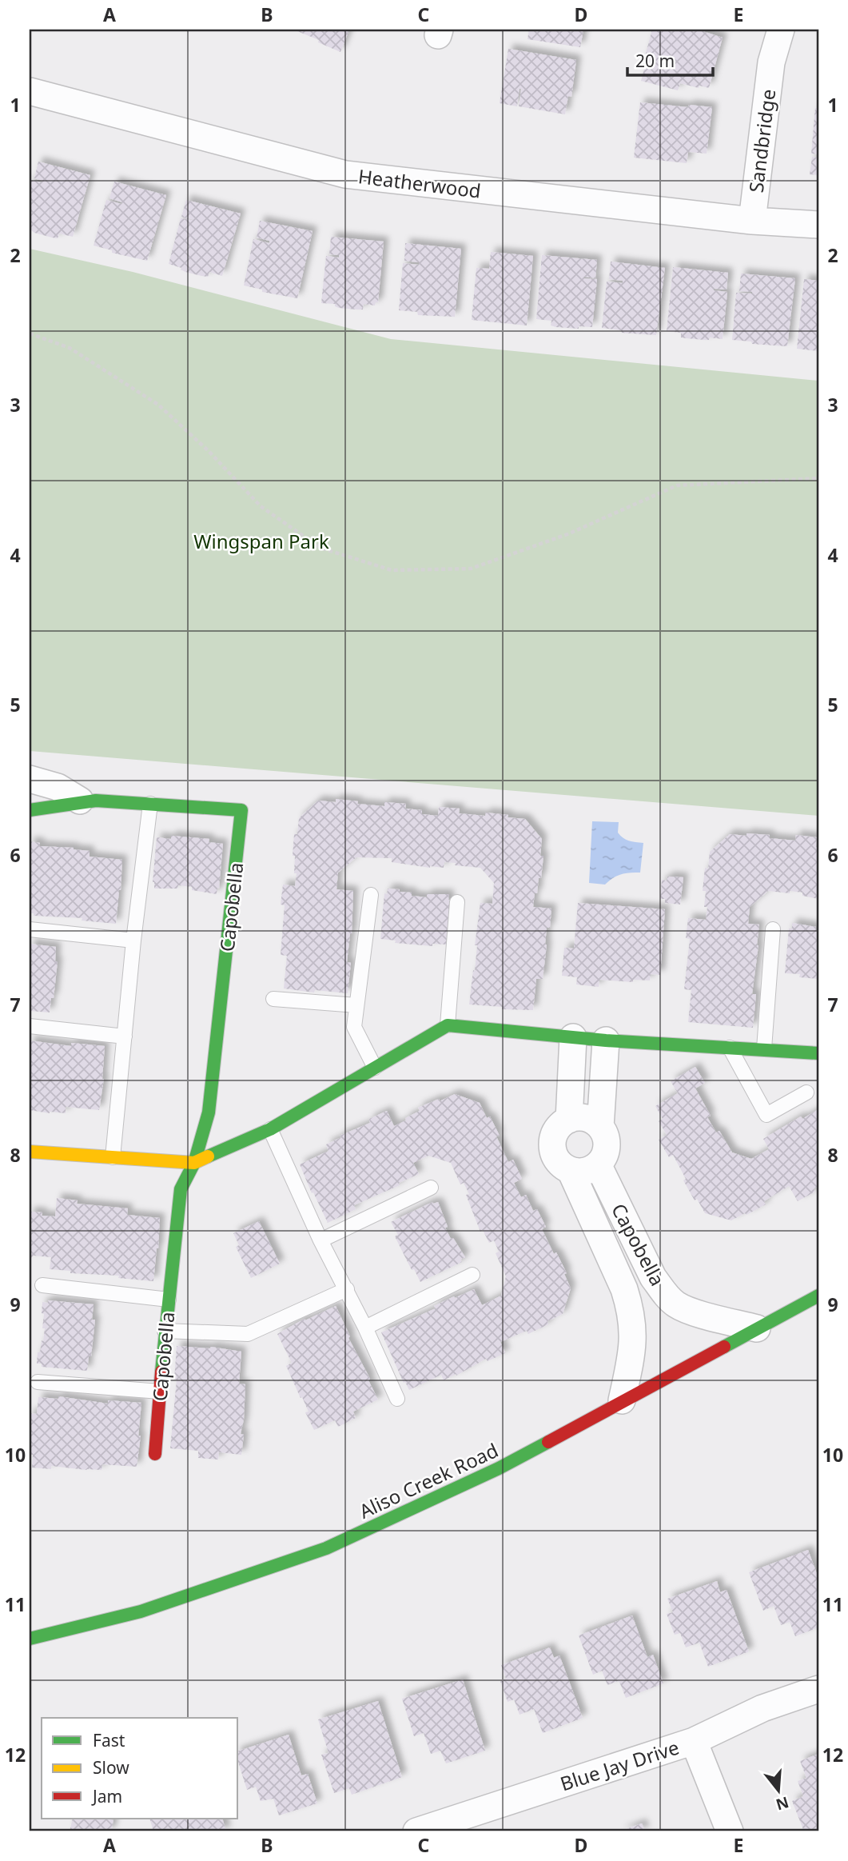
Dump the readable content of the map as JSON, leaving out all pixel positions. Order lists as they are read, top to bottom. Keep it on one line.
{"streets":{"street":["Sandbridge","Heatherwood","Capobella","Aliso Creek Road","Blue Jay Drive"]},"crossings":[["Sandbridge","Heatherwood"],["Capobella","Aliso Creek Road"]],"parks":["Wingspan Park"],"legend":["Fast","Slow","Jam"],"scale_bar":"20 m","north":"bottom","grid":{"columns":["A","B","C","D","E"],"rows":["1","2","3","4","5","6","7","8","9","10","11","12"]}}
